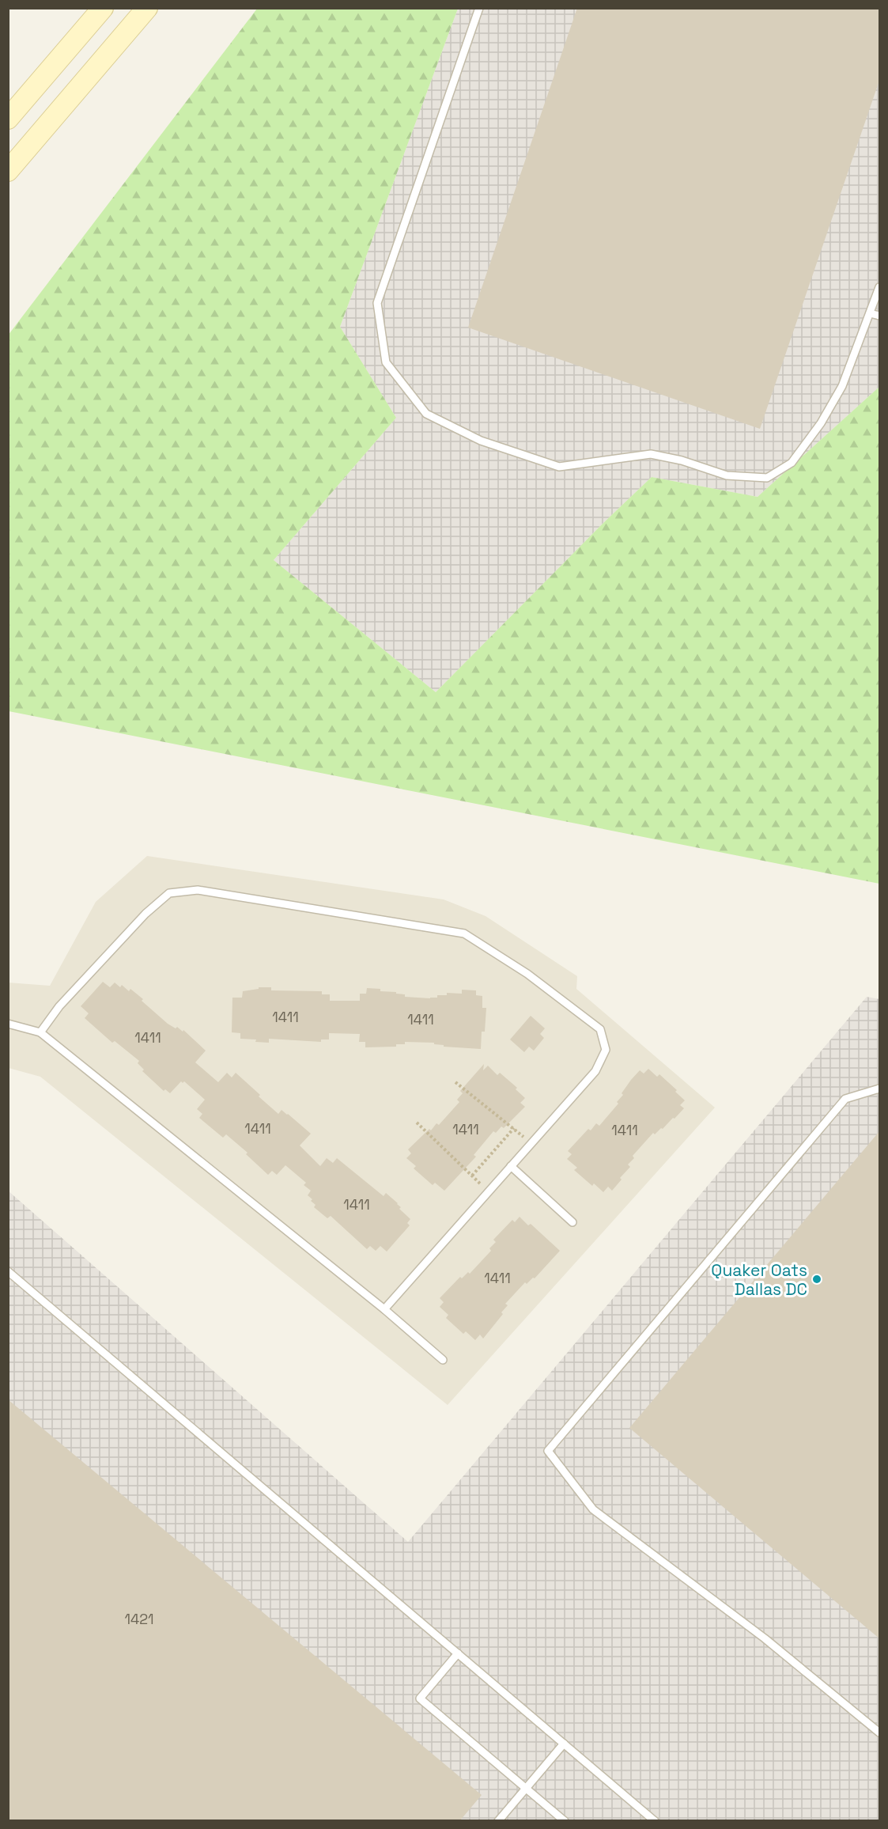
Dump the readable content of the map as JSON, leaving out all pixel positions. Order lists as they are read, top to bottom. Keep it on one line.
{"places":["Quaker Oats Dallas DC"],"house_numbers":["1411","1411","1411","1411","1411","1411","1411","1411","1421"]}
